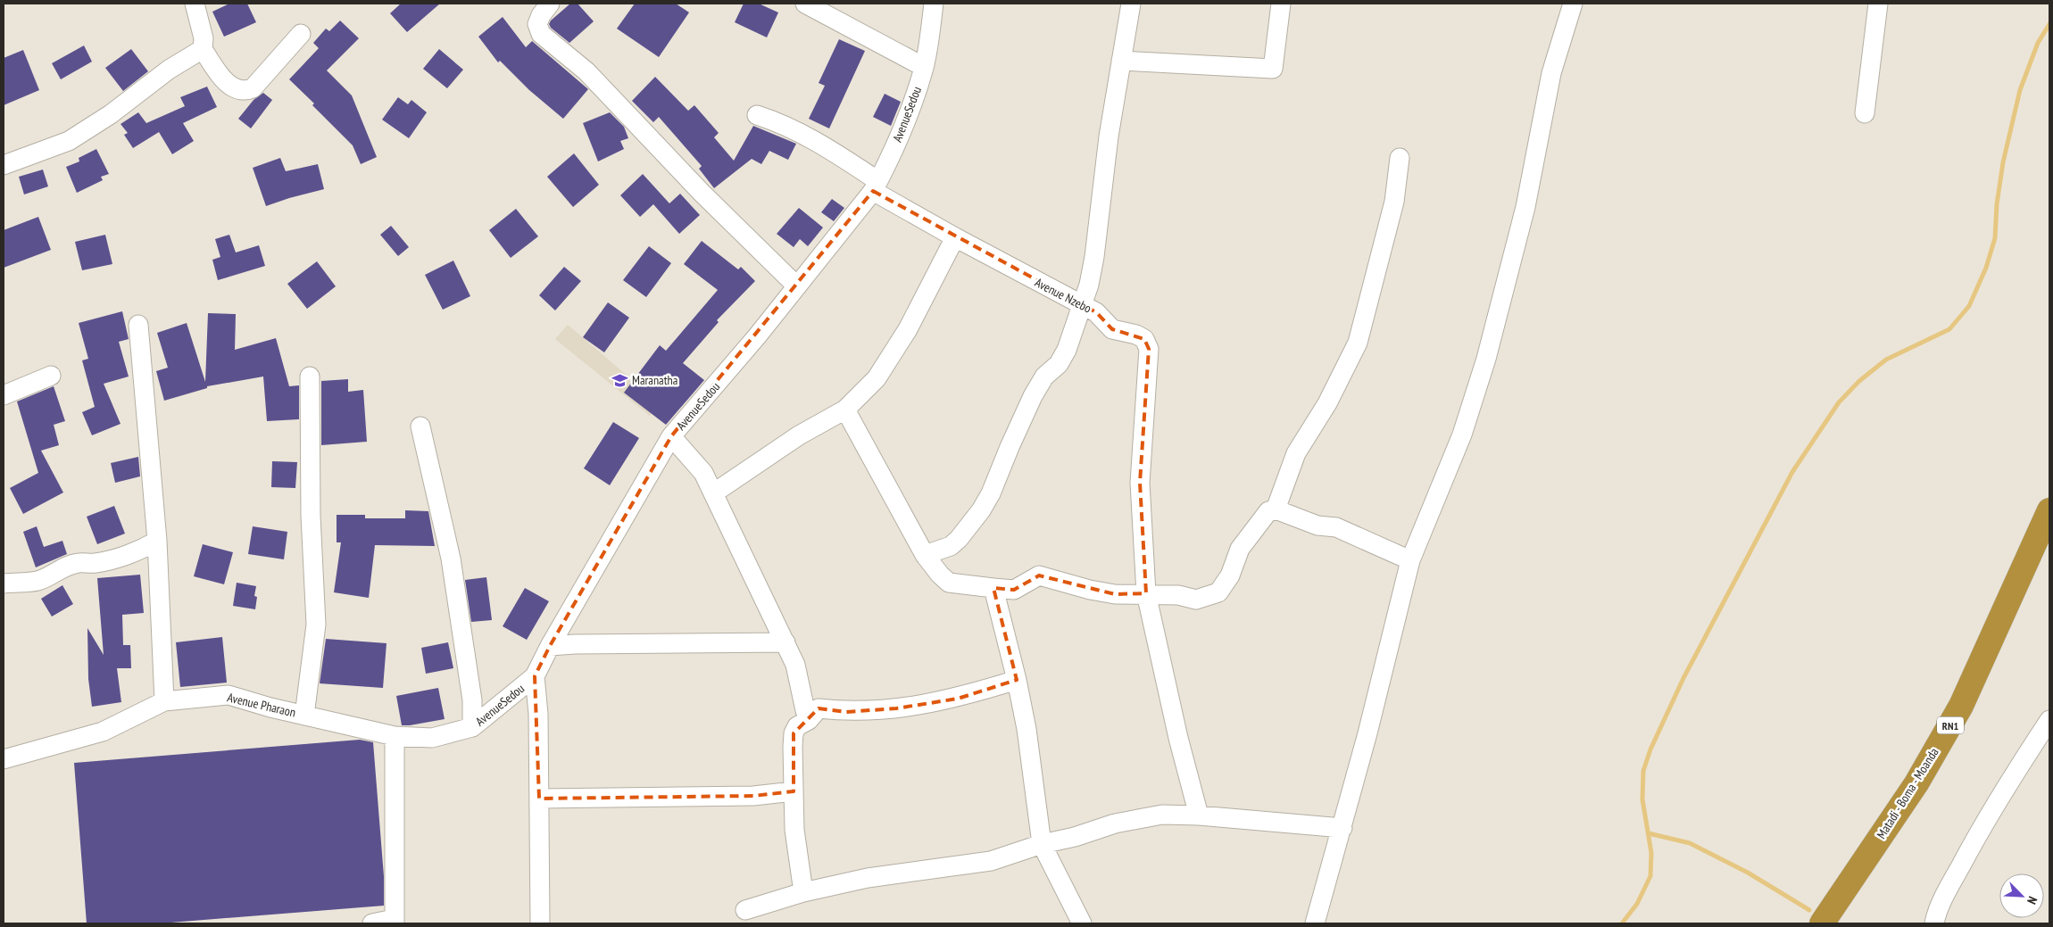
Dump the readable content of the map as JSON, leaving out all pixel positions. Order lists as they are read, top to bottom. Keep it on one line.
{"streets":{"highway":["RN1","Matadi - Boma - Moanda"],"street":["AvenueSedou","Avenue Nzebo","Avenue Pharaon"]},"crossings":[["AvenueSedou","Avenue Nzebo"],["AvenueSedou","Avenue Pharaon"]],"places":{"school or university":["Maranatha"]},"north":"bottom right"}
